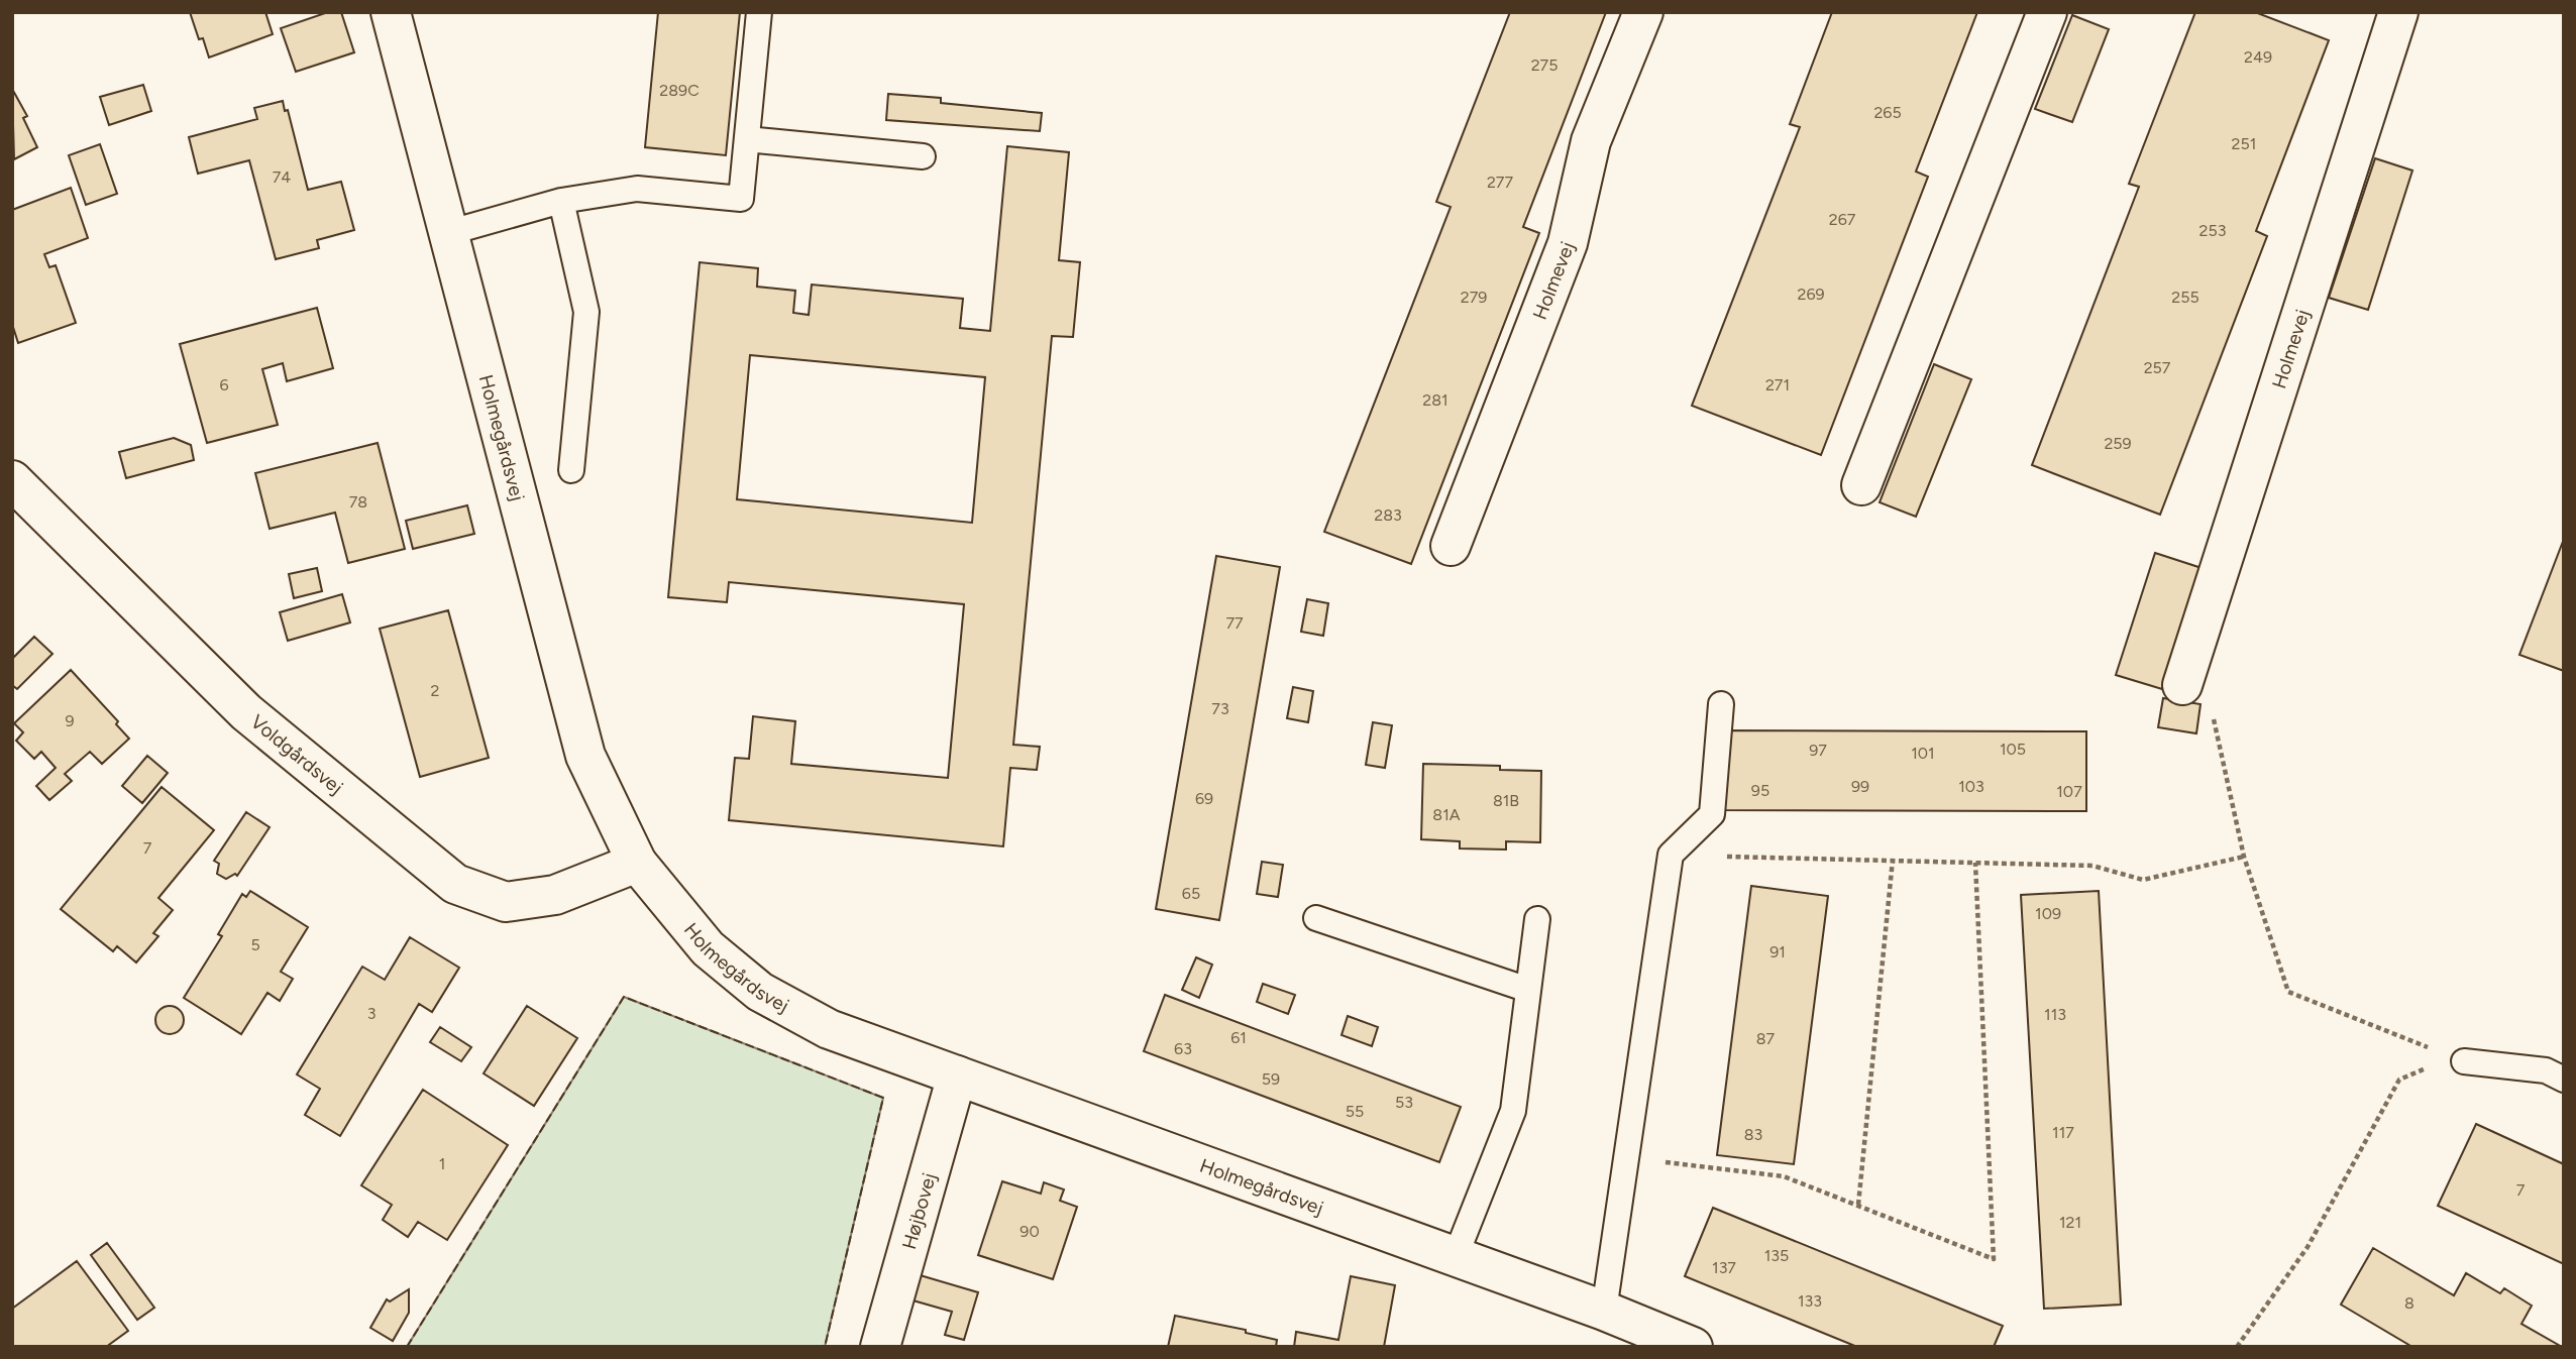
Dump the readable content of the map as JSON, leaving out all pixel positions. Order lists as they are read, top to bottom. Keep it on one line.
{"streets":{"street":["Holmevej","Holmegårdsvej","Voldgårdsvej","Højbovej"]},"crossings":[["Holmegårdsvej","Voldgårdsvej"],["Holmegårdsvej","Højbovej"]],"house_numbers":["249","275","289C","265","251","74","277","267","253","269","279","255","257","6","271","281","259","78","283","77","2","73","9","105","97","101","99","103","95","107","69","81B","81A","7","65","109","5","91","3","113","61","87","63","59","53","55","117","83","1","7","121","90","135","137","133","8"]}
